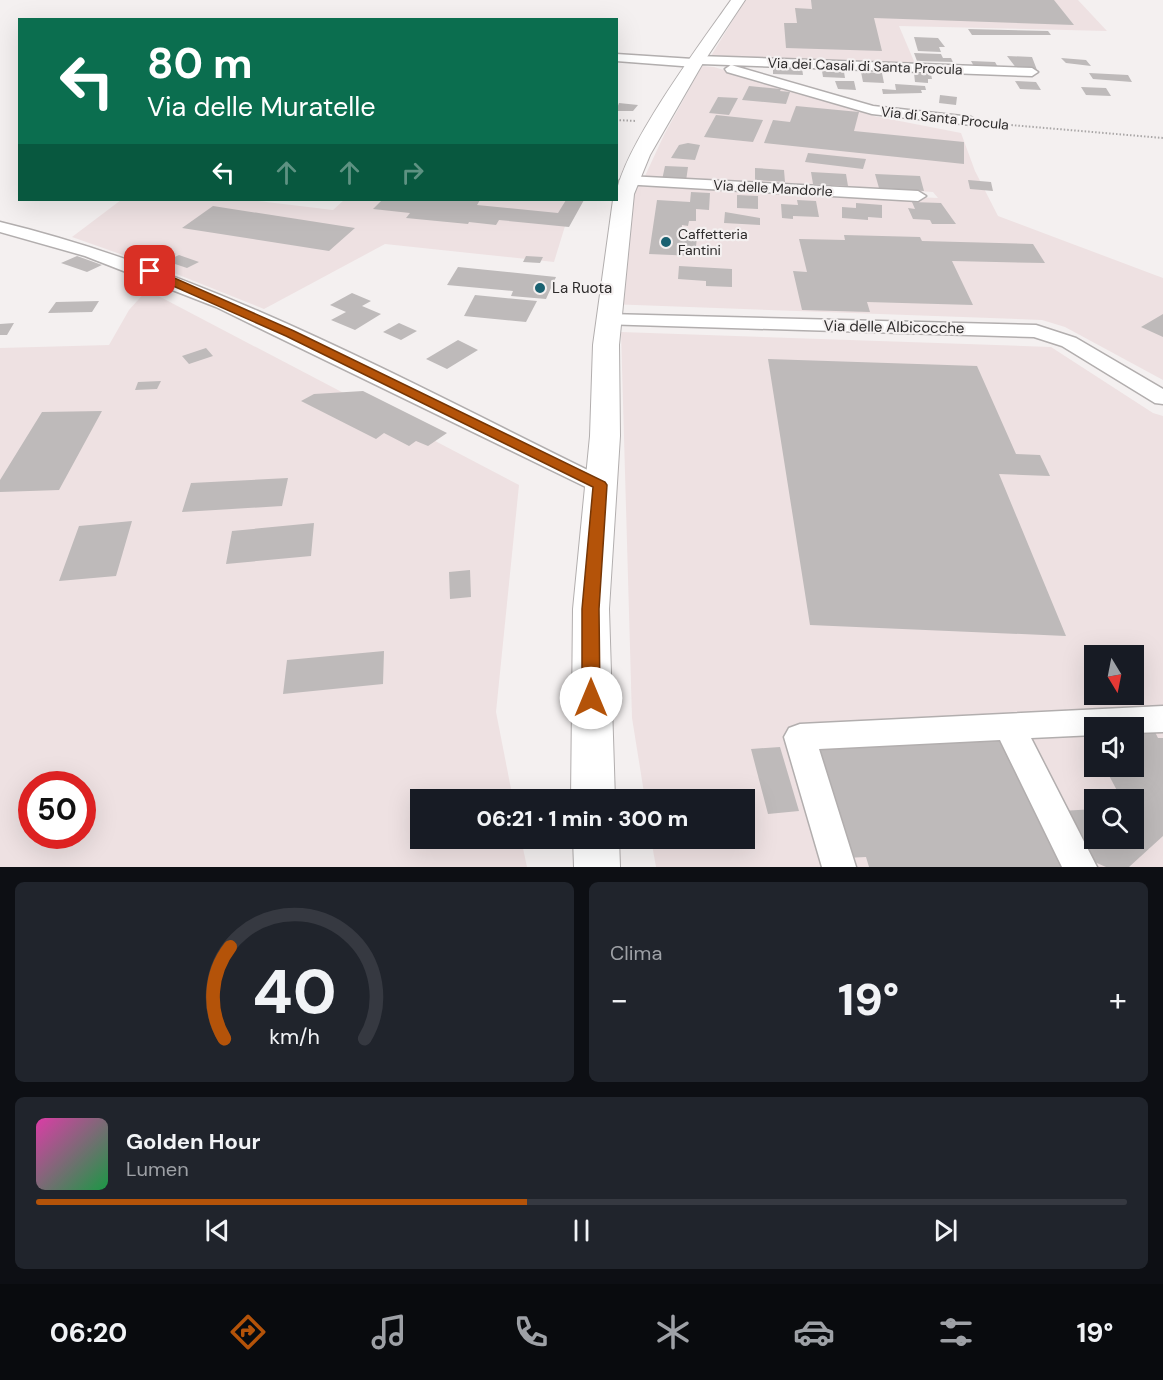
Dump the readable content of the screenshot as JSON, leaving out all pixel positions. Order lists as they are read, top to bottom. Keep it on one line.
{"streets":{"street":["Via dei Casali di Santa Procula","Via di Santa Procula","Via delle Mandorle","Via delle Albicocche"]},"crossings":[["Via dei Casali di Santa Procula","Via di Santa Procula"]],"places":["Caffetteria Fantini","La Ruota"],"north":"bottom","page":{"turn":["80 m","Via delle Muratelle"],"limit":"50","trip":"06:21 · 1 min · 300 m","tile":"Clima","heat":["−","19°","+"],"song":["Golden Hour","Lumen"],"tabs":["06:20","19°"],"gauge":["40","km/h"]}}
